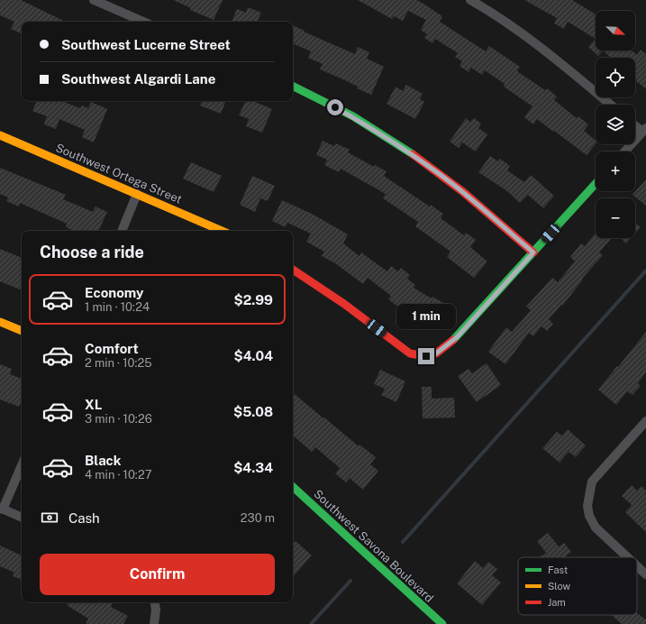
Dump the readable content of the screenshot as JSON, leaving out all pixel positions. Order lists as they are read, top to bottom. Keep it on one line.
{"streets":{"street":["Southwest Ortega Street","Southwest Savona Boulevard"]},"legend":["Fast","Slow","Jam"],"north":"bottom right","page":{"map_buttons":["+","−"],"banner":["Southwest Lucerne Street","Southwest Algardi Lane"],"heading":"Choose a ride","list":[{"name":"Economy","note":"1 min · 10:24","value":"$2.99"},{"name":"Comfort","note":"2 min · 10:25","value":"$4.04"},{"name":"XL","note":"3 min · 10:26","value":"$5.08"},{"name":"Black","note":"4 min · 10:27","value":"$4.34"}],"bubble":"1 min","pay":["Cash","230 m"],"buttons":"Confirm"}}
